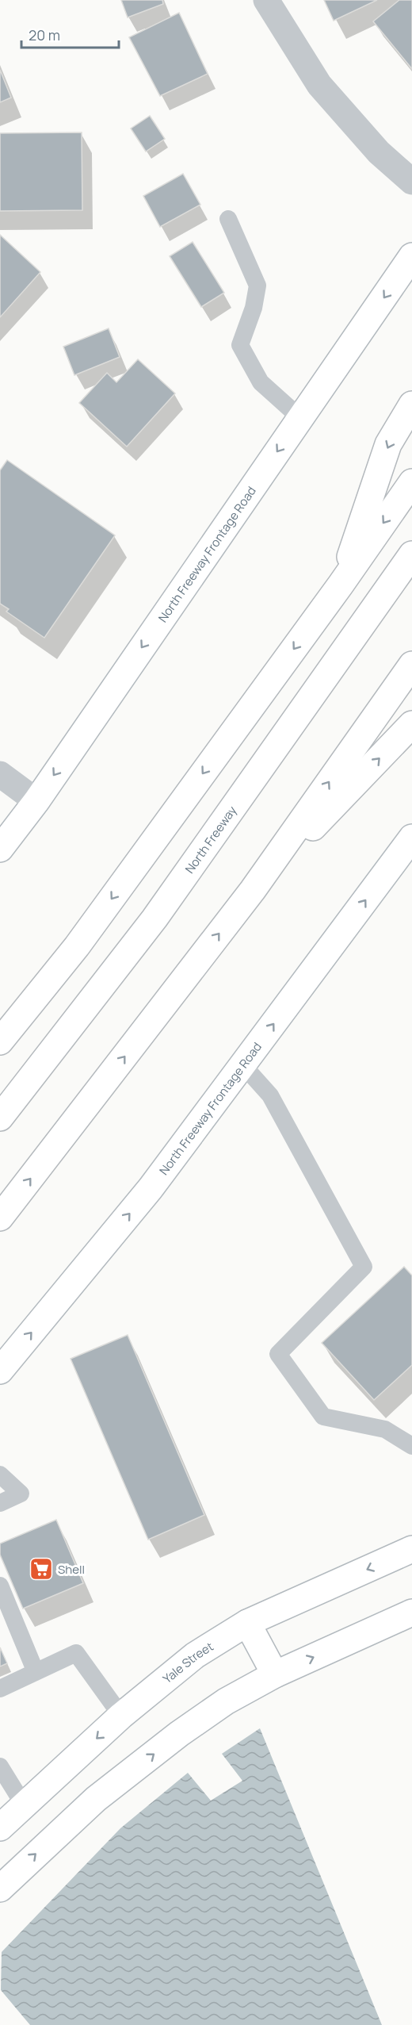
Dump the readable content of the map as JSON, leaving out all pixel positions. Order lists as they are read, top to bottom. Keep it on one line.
{"streets":{"main road":["North Freeway Frontage Road","North Freeway","Yale Street"]},"places":{"supermarket":["Shell"]},"scale_bar":"20 m"}
